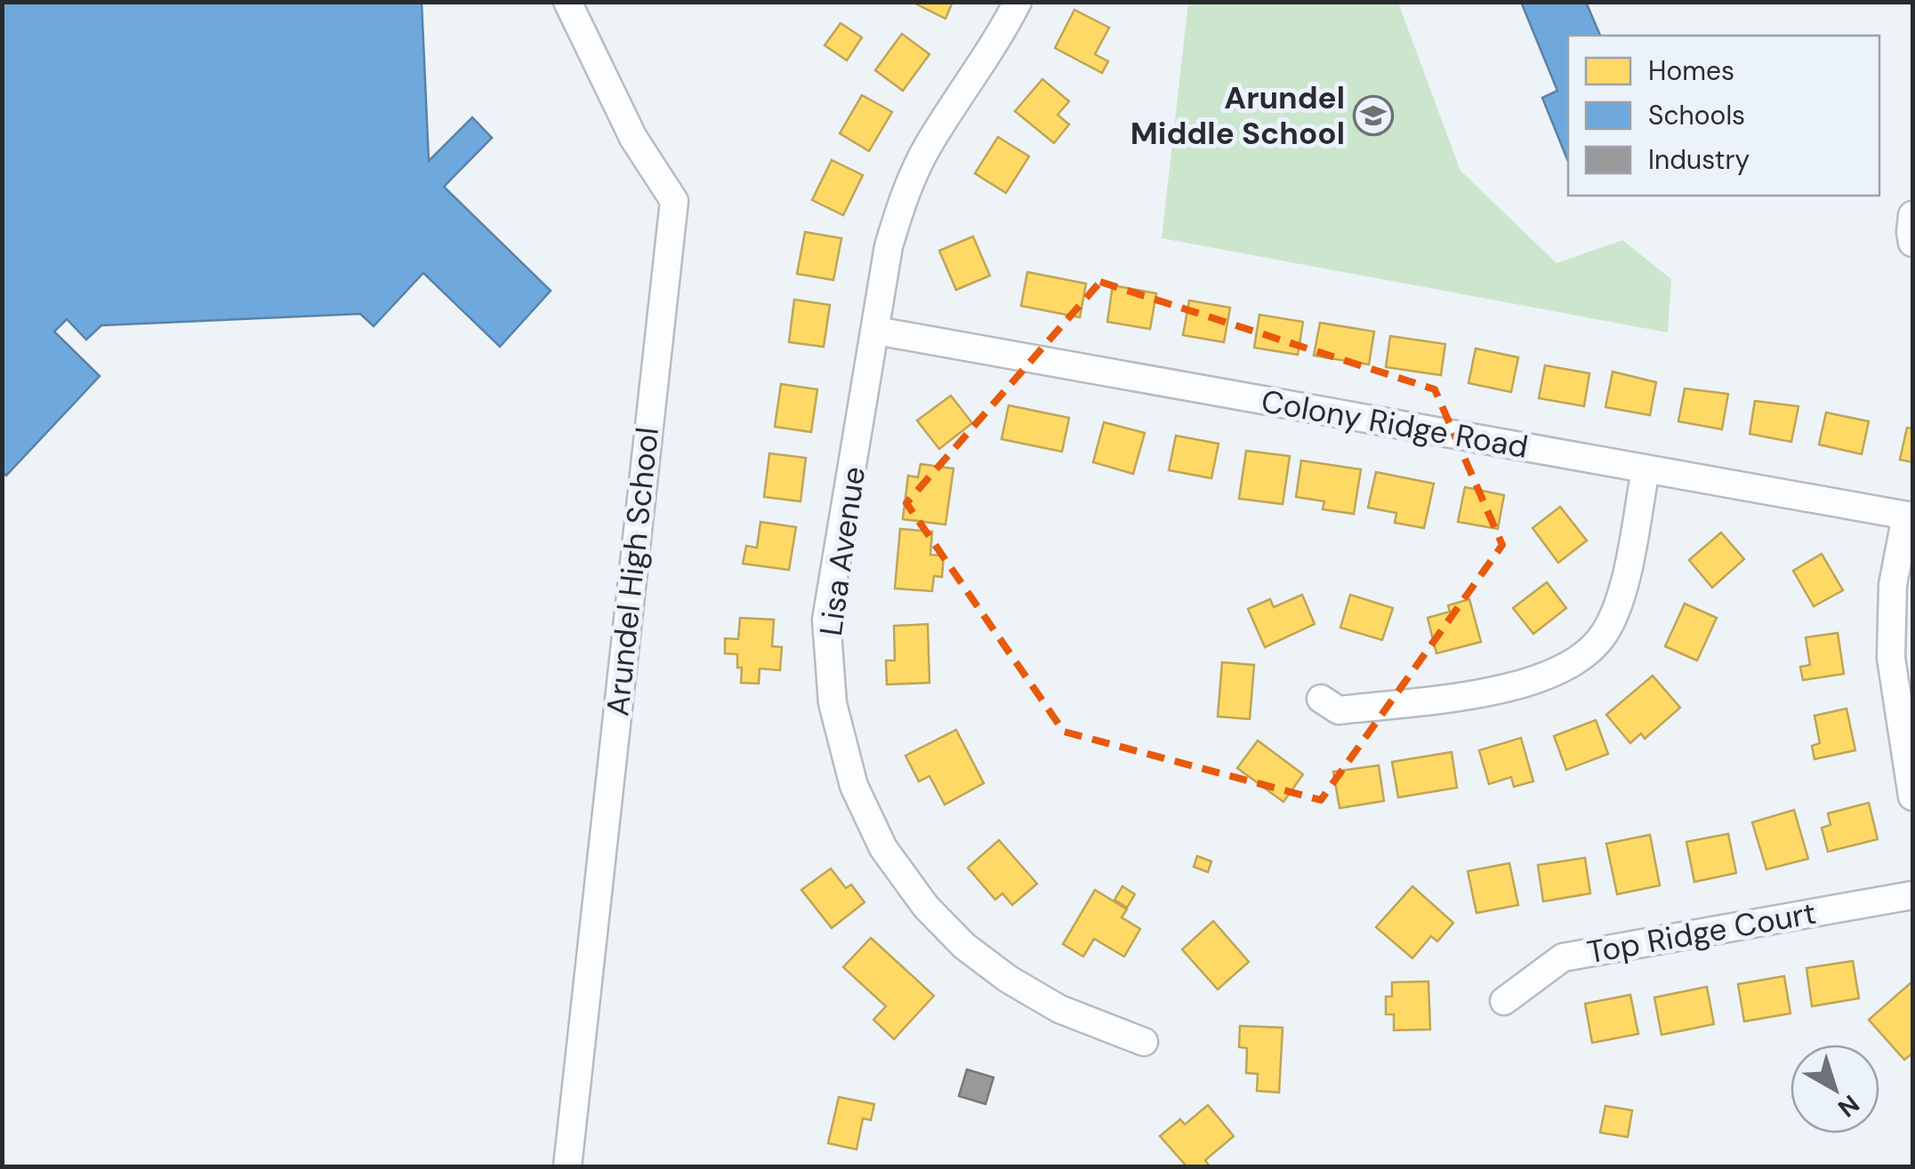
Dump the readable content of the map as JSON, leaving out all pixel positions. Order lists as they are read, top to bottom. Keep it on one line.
{"streets":{"street":["Colony Ridge Road","Lisa Avenue","Arundel High School","Top Ridge Court"]},"crossings":[["Colony Ridge Road","Lisa Avenue"]],"places":{"school or university":["Arundel Middle School"]},"legend":["Homes","Schools","Industry"],"north":"bottom right"}
